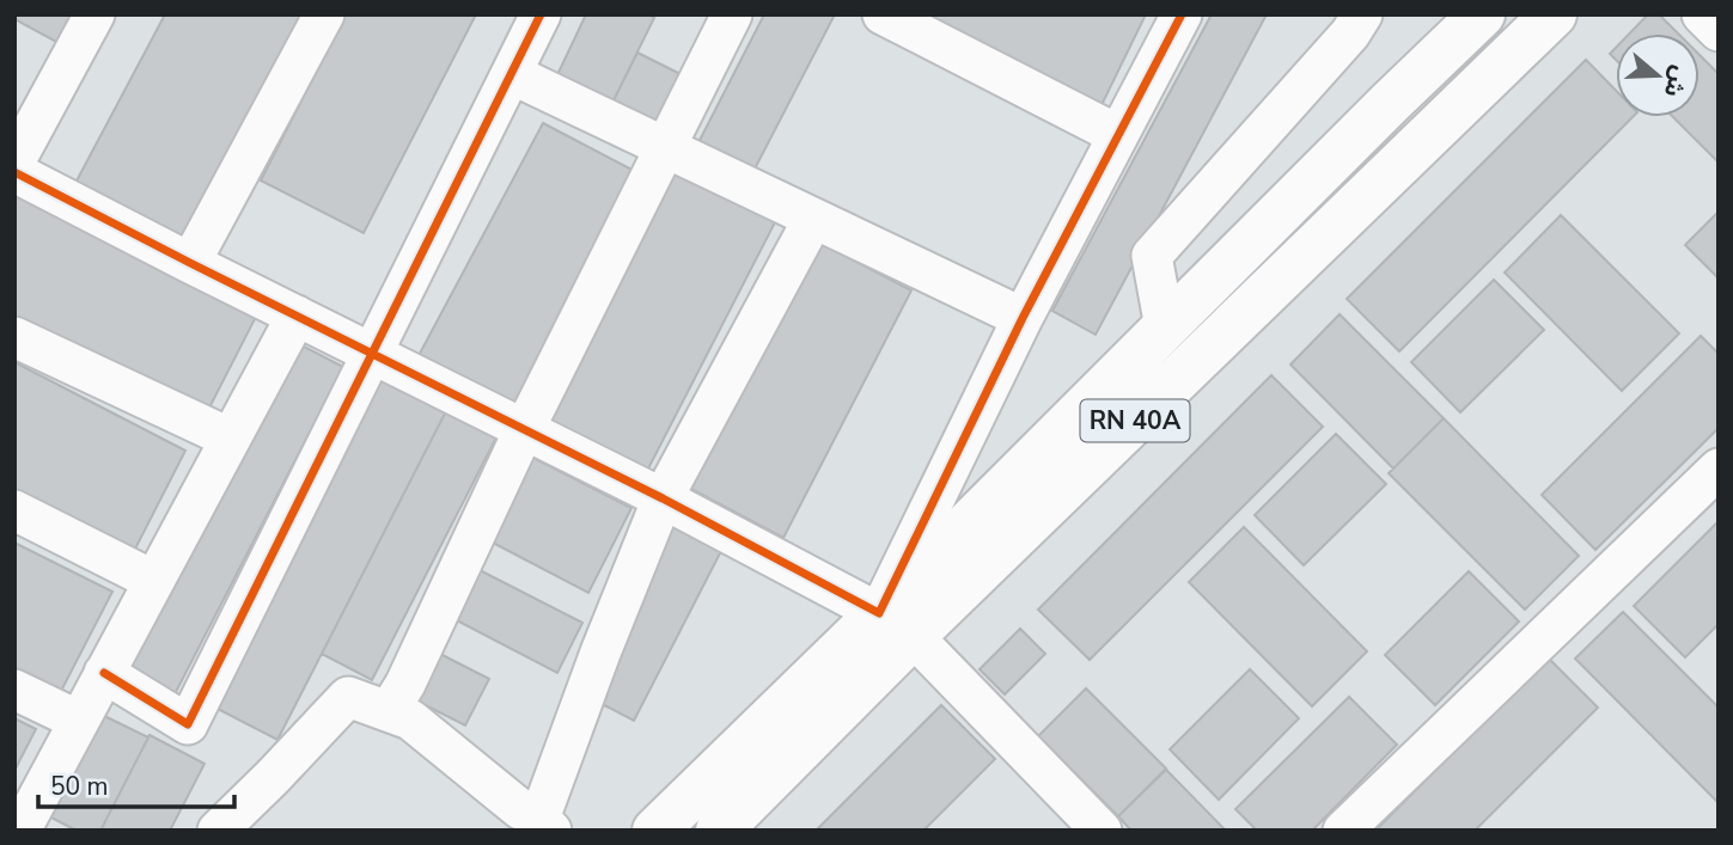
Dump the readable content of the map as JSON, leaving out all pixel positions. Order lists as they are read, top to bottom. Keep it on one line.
{"streets":{"main road":["RN 40A"]},"scale_bar":"50 m","north":"right"}
